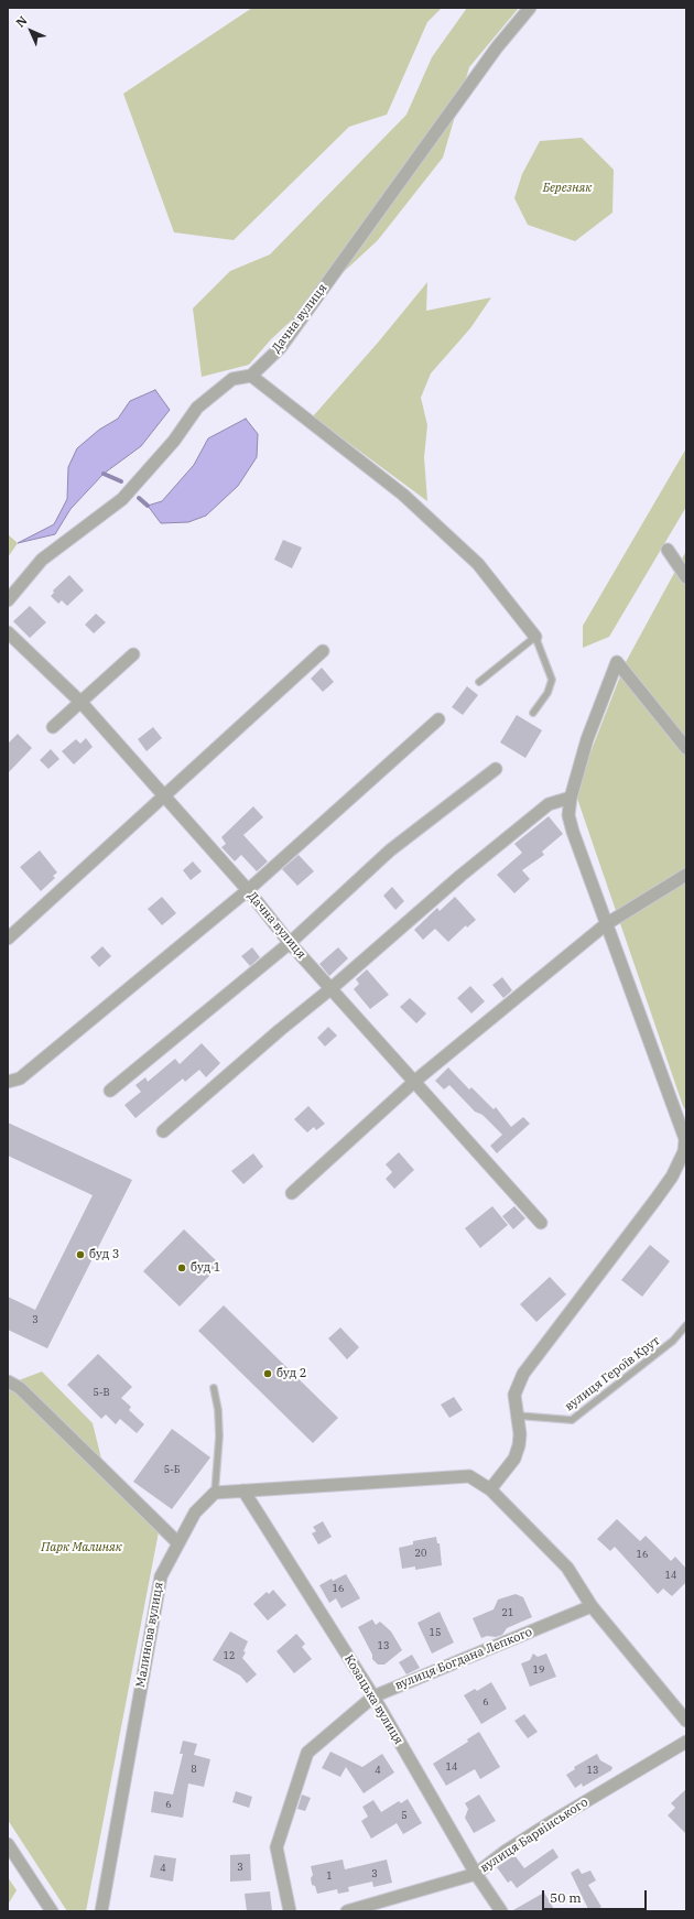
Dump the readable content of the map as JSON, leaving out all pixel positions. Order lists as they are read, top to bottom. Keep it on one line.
{"streets":{"street":["Дачна вулиця","Малинова вулиця","вулиця Богдана Лепкого","Козацька вулиця","вулиця Барвінського"],"lane":["вулиця Героїв Крут"]},"crossings":[["вулиця Богдана Лепкого","Козацька вулиця"],["Козацька вулиця","вулиця Барвінського"]],"parks":["Березняк","Парк Малиняк"],"places":["буд 3","буд 1","буд 2"],"house_numbers":["3","5-В","5-Б","20","16","14","16","21","15","13","12","19","6","14","8","4","13","6","5","3","4","3","1"],"scale_bar":"50 m","north":"top left"}
